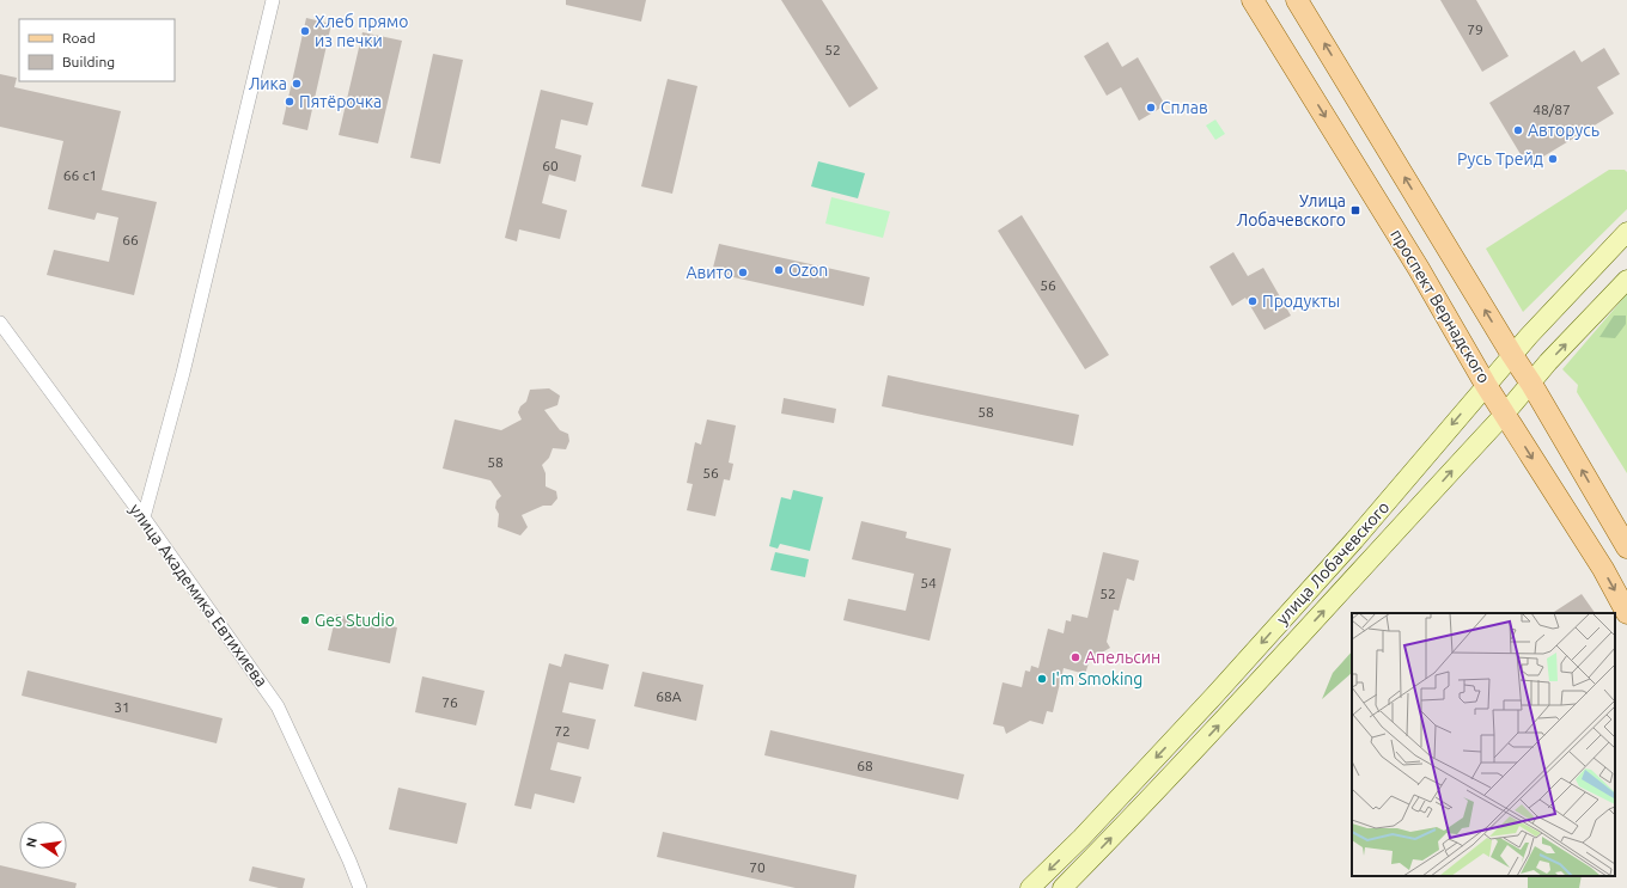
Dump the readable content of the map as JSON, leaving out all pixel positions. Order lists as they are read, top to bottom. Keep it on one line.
{"streets":{"main road":["проспект Вернадского","улица Лобачевского"],"street":["улица Академика Евтихиева"]},"crossings":[["проспект Вернадского","улица Лобачевского"]],"places":{"other":["Хлеб прямо из печки","Лика","Пятёрочка","Сплав","Авторусь","Русь Трейд","Ozon","Авито","Продукты","Ges Studio","Апельсин","I'm Smoking"],"transit":["Улица Лобачевского"]},"house_numbers":["79","52","48/87","60","66 с1","66","56","58","58","56","54","52","68А","76","31","72","68","70"],"legend":["Road","Building"],"north":"left"}
